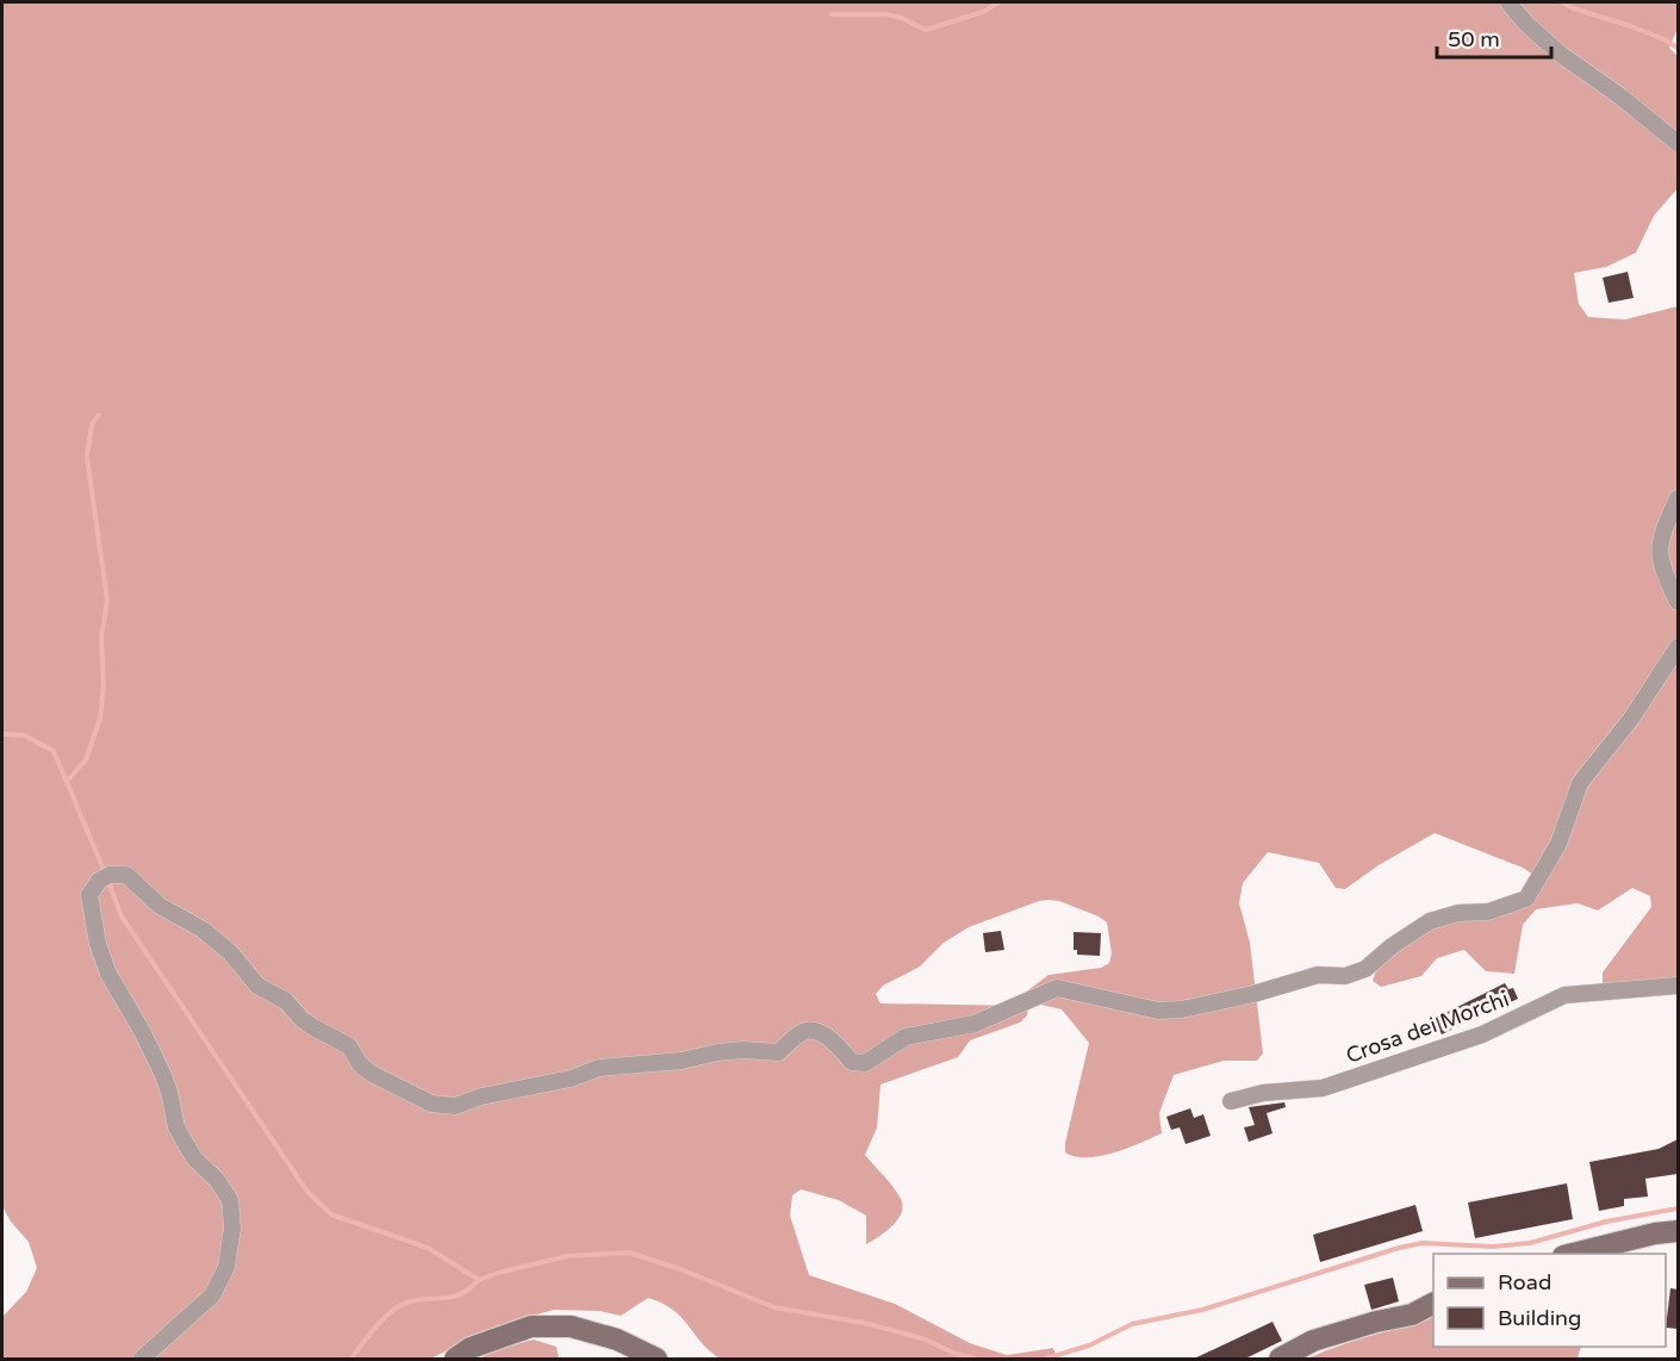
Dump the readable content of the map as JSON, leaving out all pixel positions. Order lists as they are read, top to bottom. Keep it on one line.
{"streets":{"street":["Crosa dei Morchi"]},"legend":["Road","Building"],"scale_bar":"50 m"}
